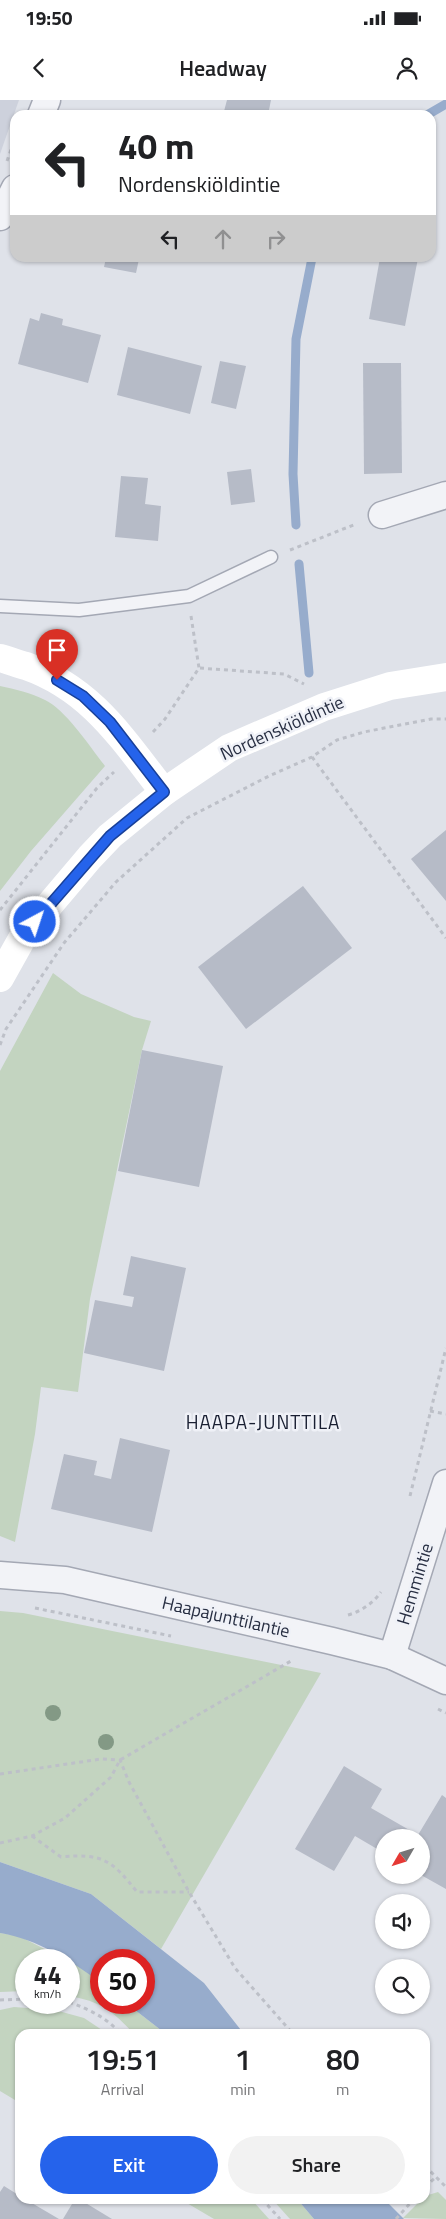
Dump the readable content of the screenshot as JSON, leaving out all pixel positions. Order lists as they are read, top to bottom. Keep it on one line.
{"streets":{"main road":["Nordenskiöldintie"],"street":["Hemmintie","Haapajunttilantie"]},"crossings":[["Hemmintie","Haapajunttilantie"]],"districts":["HAAPA-JUNTTILA"],"north":"bottom left","page":{"status":"19:50","header":"Headway","turn":["40 m","Nordenskiöldintie"],"speed":"44 km/h","limit":"50","eta":["19:51","Arrival","1","min","80","m"],"buttons":["Exit","Share"]}}
